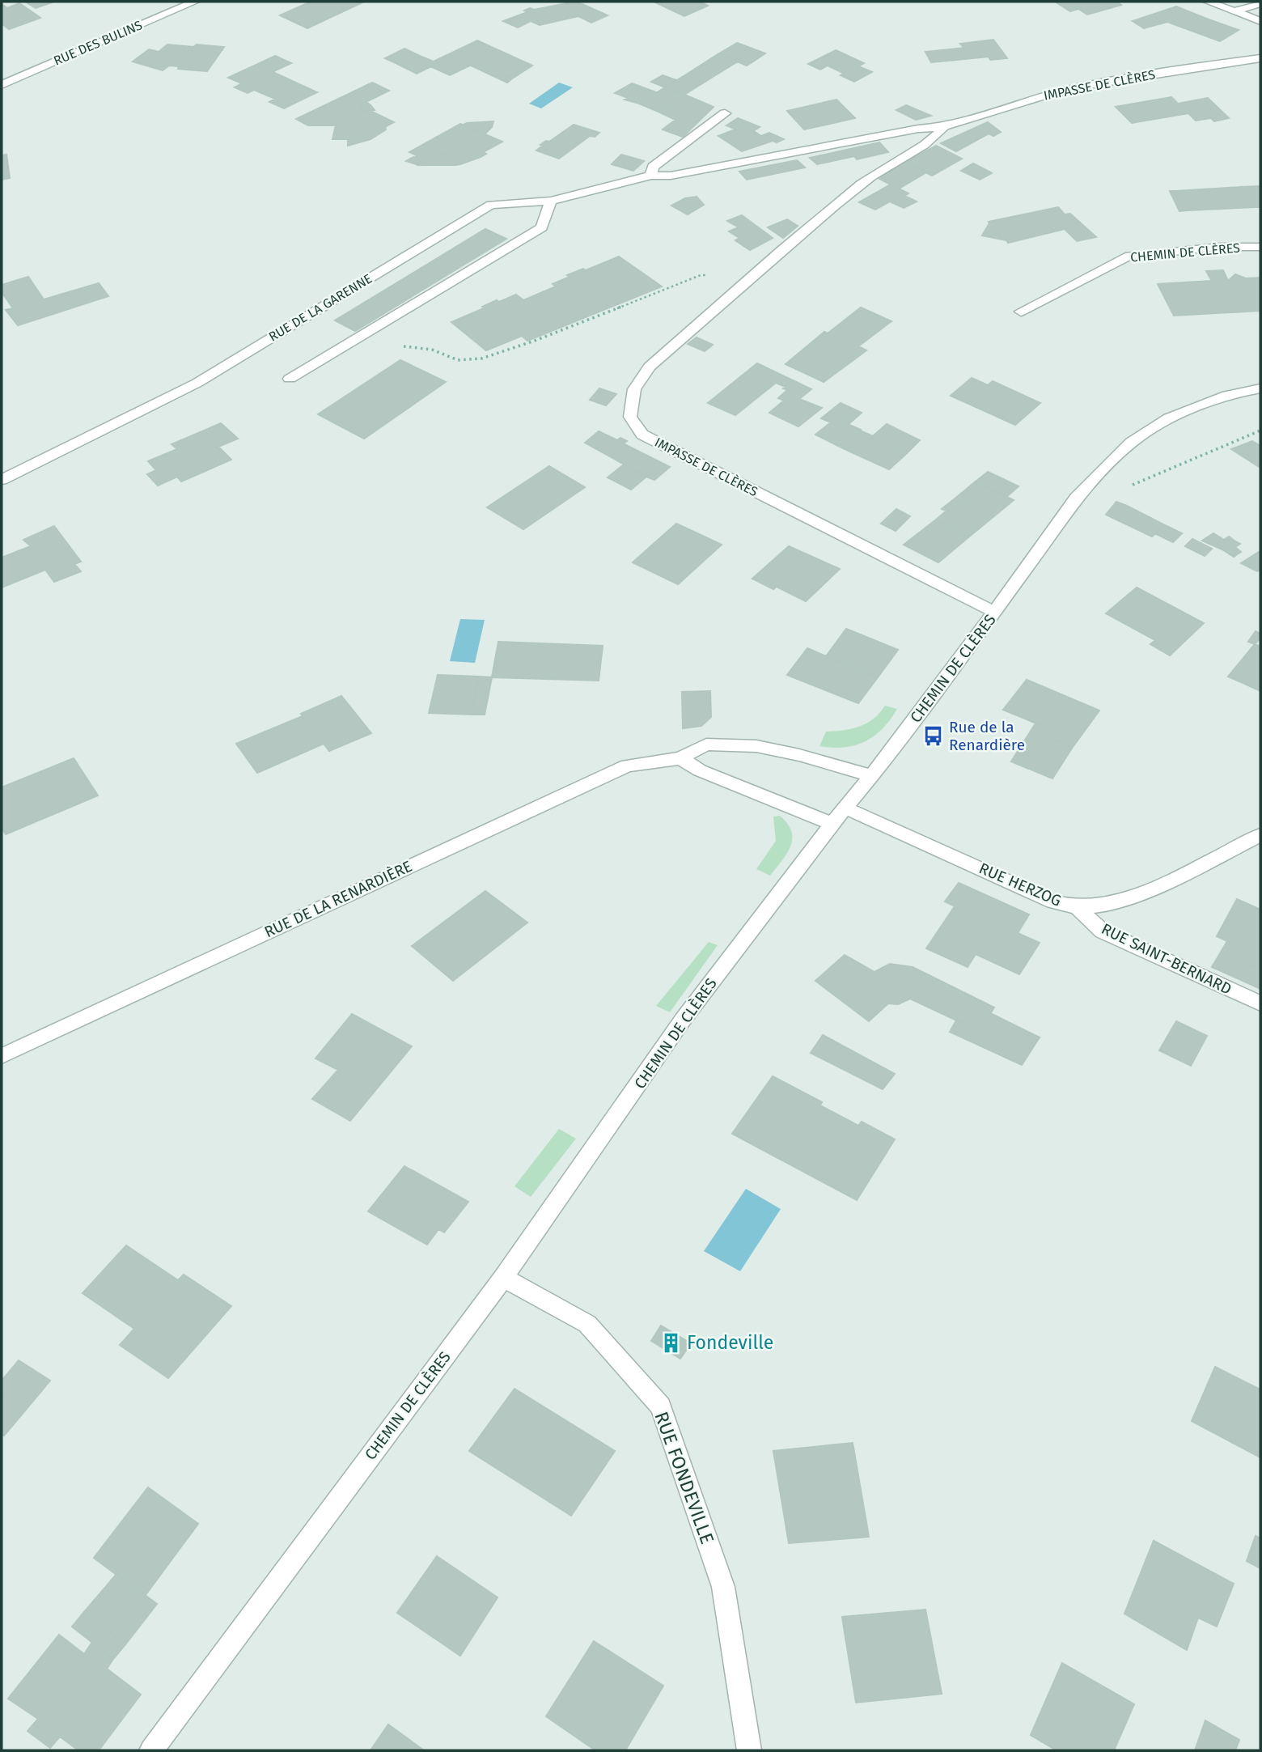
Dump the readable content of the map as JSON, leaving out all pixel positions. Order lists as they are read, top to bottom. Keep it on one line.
{"streets":{"street":["RUE DES BULINS","IMPASSE DE CLÈRES","CHEMIN DE CLÈRES","RUE DE LA GARENNE","RUE HERZOG","RUE DE LA RENARDIÈRE","RUE SAINT-BERNARD","RUE FONDEVILLE"]},"crossings":[["IMPASSE DE CLÈRES","CHEMIN DE CLÈRES"],["IMPASSE DE CLÈRES","RUE DE LA GARENNE"],["CHEMIN DE CLÈRES","RUE HERZOG"],["CHEMIN DE CLÈRES","RUE DE LA RENARDIÈRE"],["CHEMIN DE CLÈRES","RUE FONDEVILLE"],["RUE HERZOG","RUE SAINT-BERNARD"]],"places":{"bus stop":["Rue de la Renardière"],"building":["Fondeville"]}}
